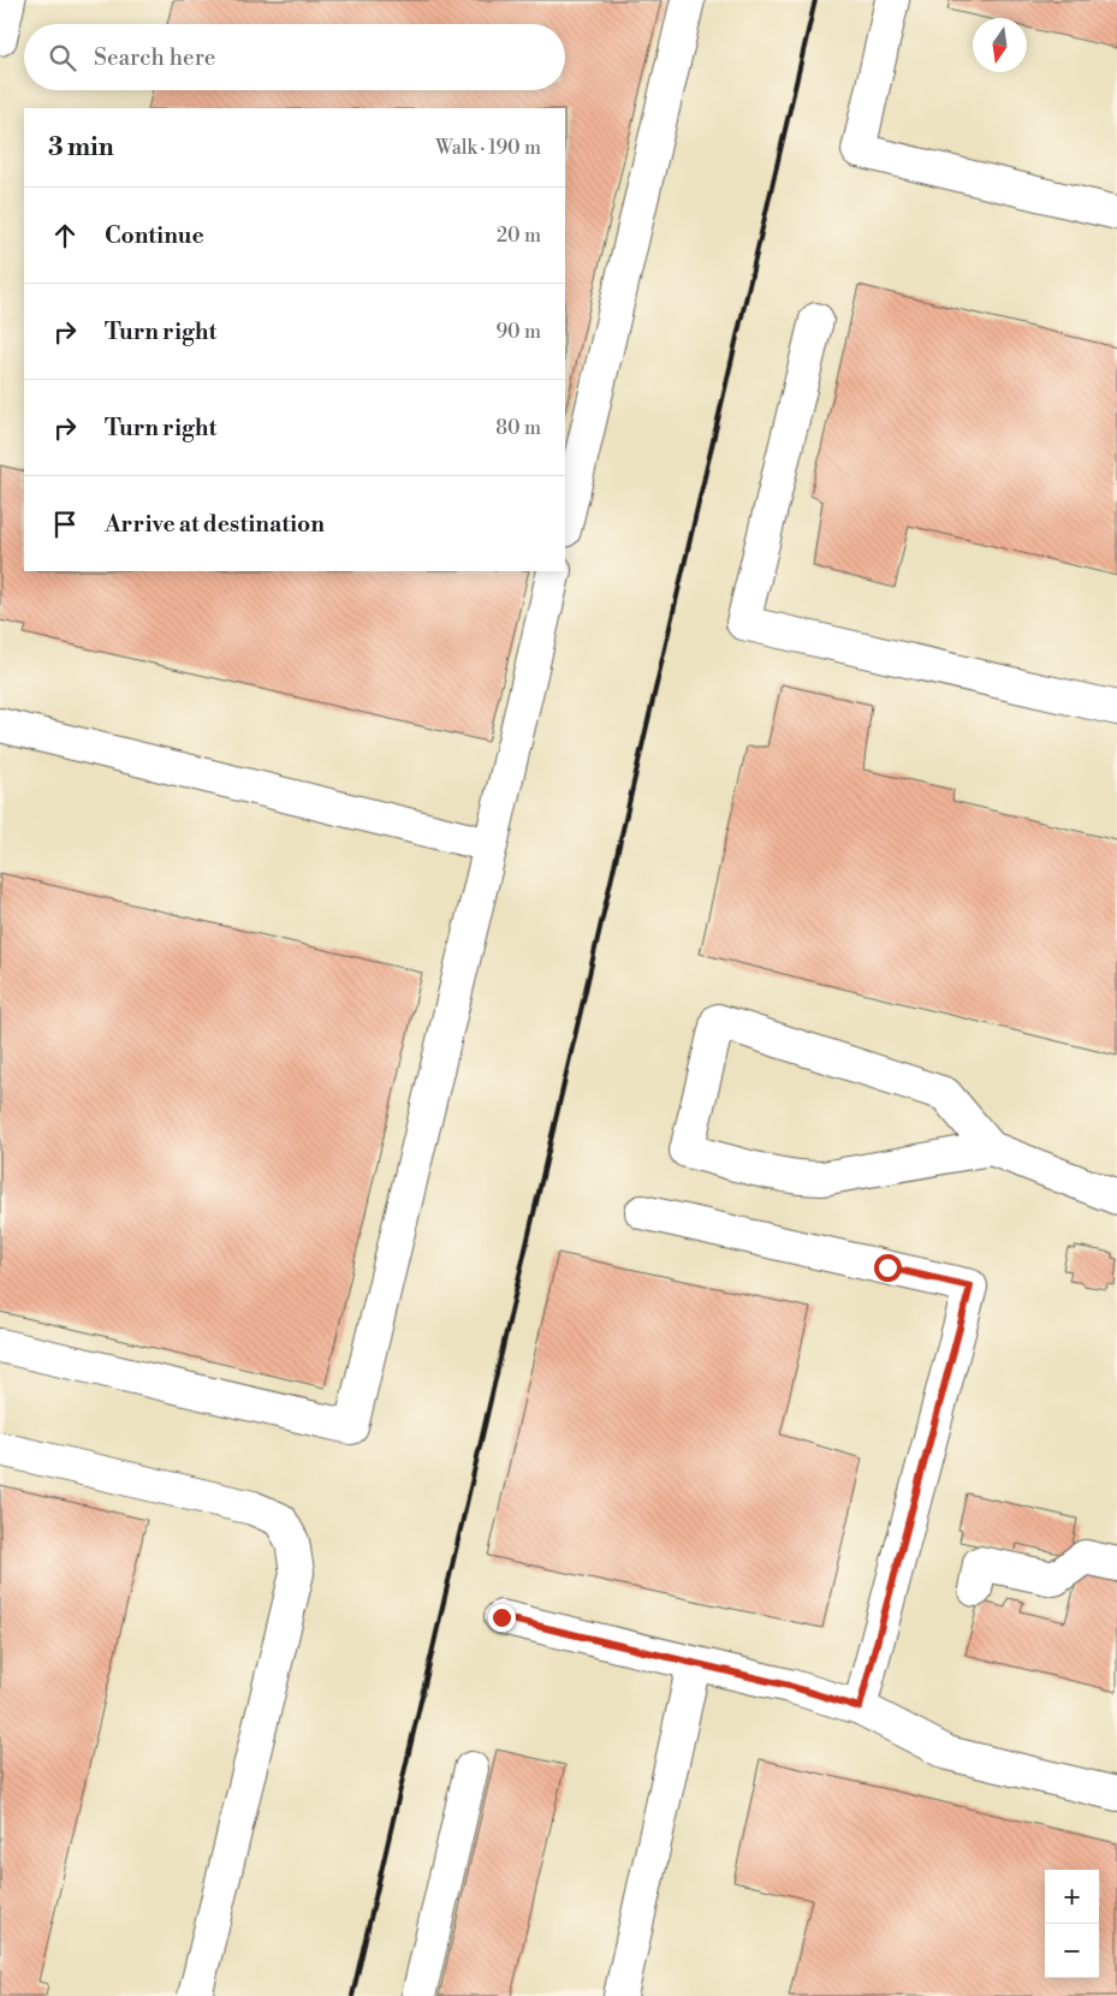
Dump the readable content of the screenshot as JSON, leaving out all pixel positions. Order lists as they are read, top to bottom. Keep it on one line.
{"north":"bottom","page":{"search":"Search here","heading":["3 min","Walk · 190 m"],"list":[["Continue","20 m"],["Turn right","90 m"],["Turn right","80 m"],"Arrive at destination"],"map_buttons":["+","−"]}}
